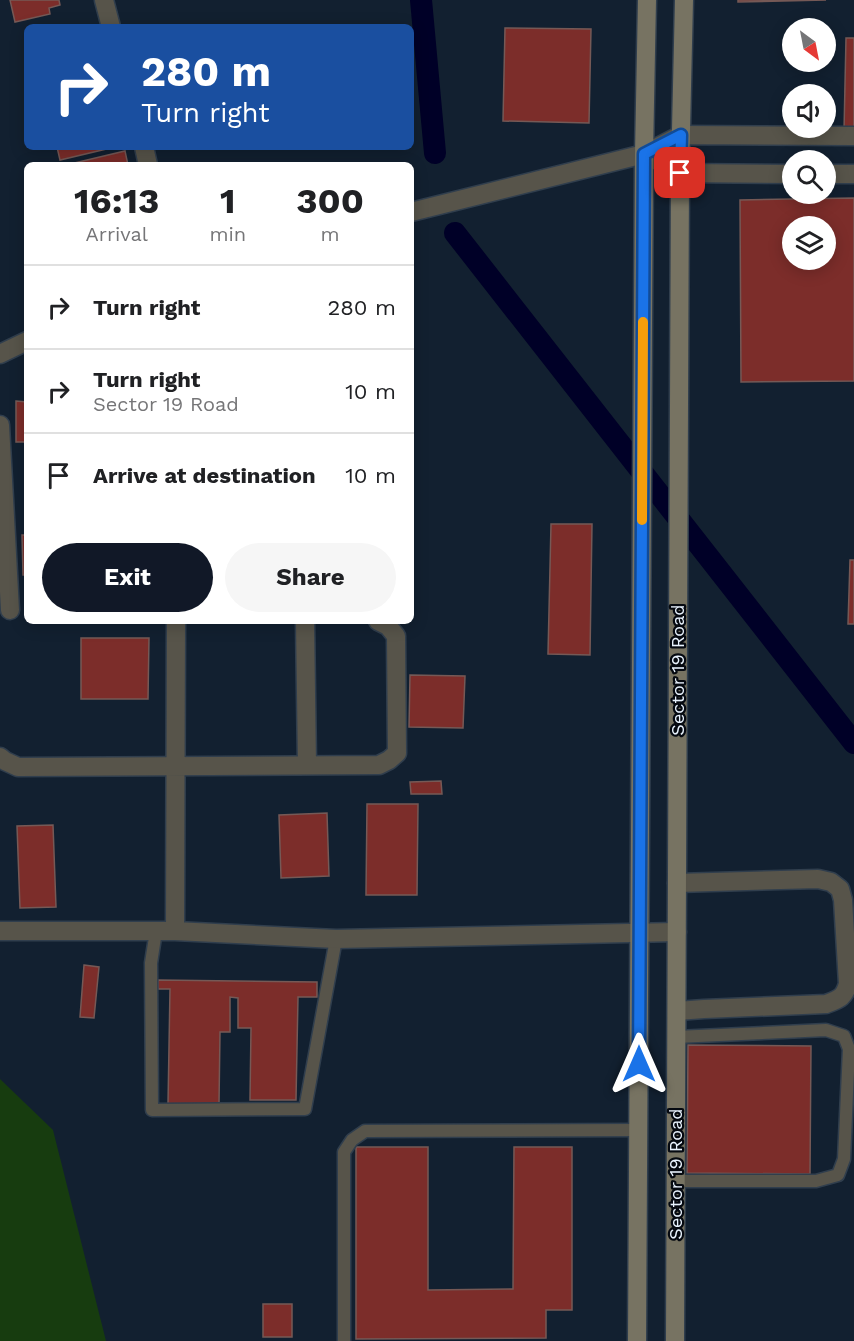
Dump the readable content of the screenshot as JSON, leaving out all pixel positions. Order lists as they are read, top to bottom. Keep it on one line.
{"streets":{"street":["Sector 19 Road"]},"north":"bottom right","page":{"turn":["280 m","Turn right"],"eta":["16:13","Arrival","1","min","300","m"],"list":[{"name":"Turn right","value":"280 m"},{"name":"Turn right","note":"Sector 19 Road","value":"10 m"},{"name":"Arrive at destination","value":"10 m"}],"buttons":["Exit","Share"]}}
